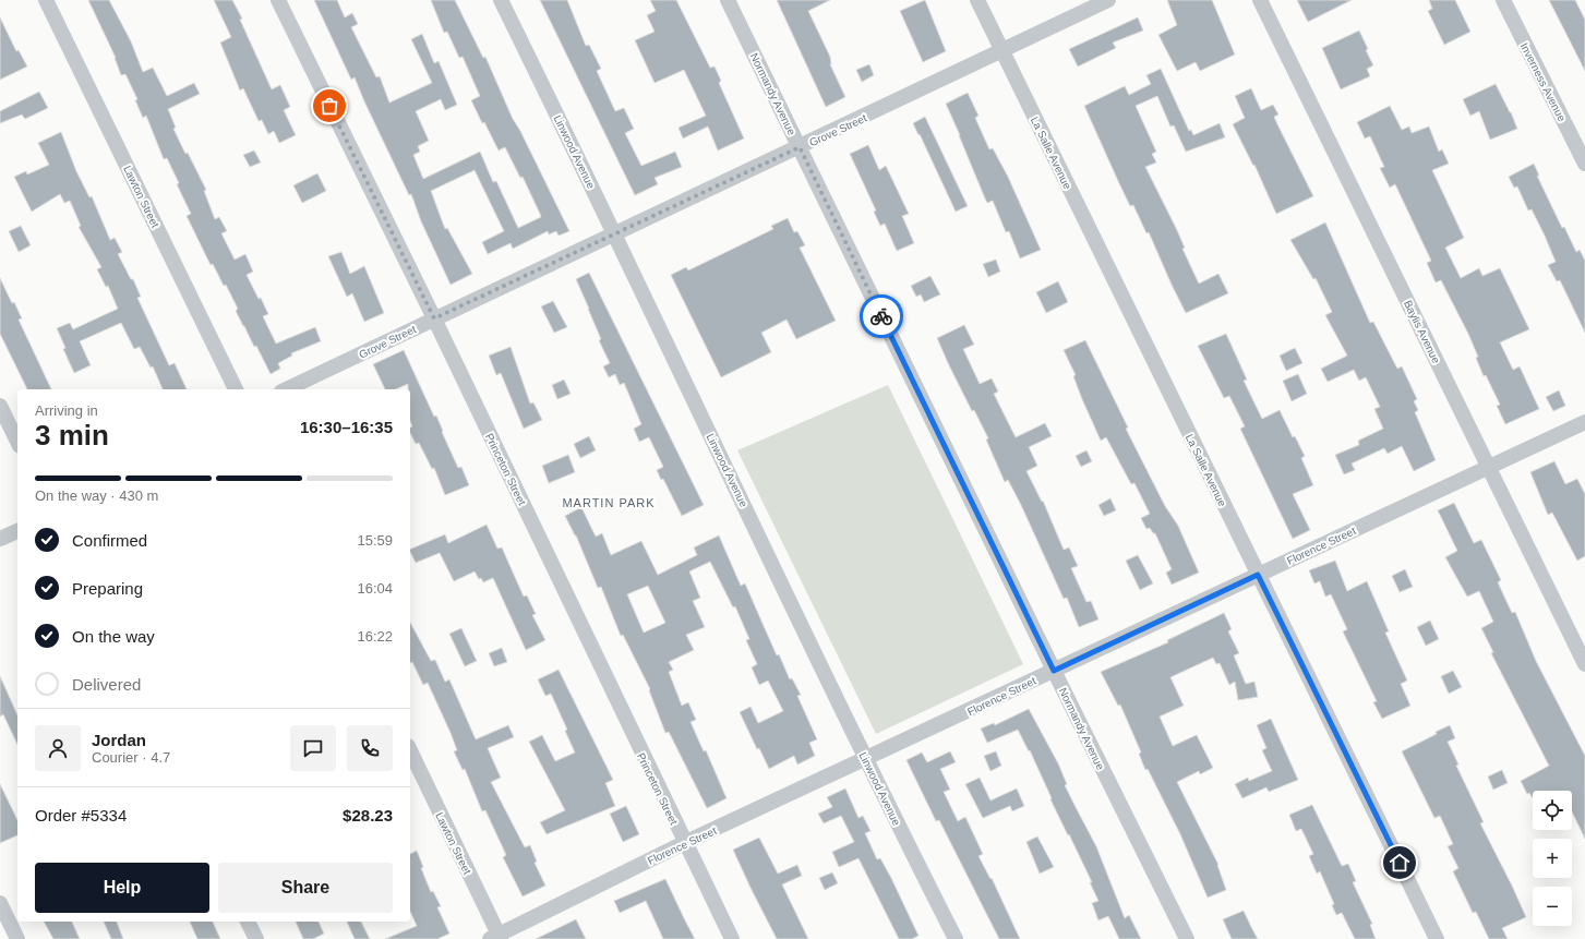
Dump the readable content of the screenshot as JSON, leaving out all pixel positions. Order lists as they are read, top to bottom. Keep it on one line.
{"streets":{"street":["Inverness Avenue","Normandy Avenue","Grove Street","Linwood Avenue","La Salle Avenue","Lawton Street","Baylis Avenue","Princeton Street","Florence Street"]},"crossings":[["Normandy Avenue","Grove Street"],["Normandy Avenue","Florence Street"],["Grove Street","Linwood Avenue"],["Grove Street","La Salle Avenue"],["Grove Street","Princeton Street"],["Linwood Avenue","Florence Street"],["La Salle Avenue","Florence Street"],["Lawton Street","Florence Street"],["Baylis Avenue","Florence Street"],["Princeton Street","Florence Street"]],"districts":["MARTIN PARK"],"page":{"heading":["3 min","Arriving in","16:30–16:35"],"panel":["Jordan","Courier · 4.7","Order #5334","$28.23"],"bar":"On the way · 430 m","list":[["Confirmed","15:59"],["Preparing","16:04"],["On the way","16:22"],"Delivered"],"map_buttons":["+","−"],"buttons":["Help","Share"]}}
